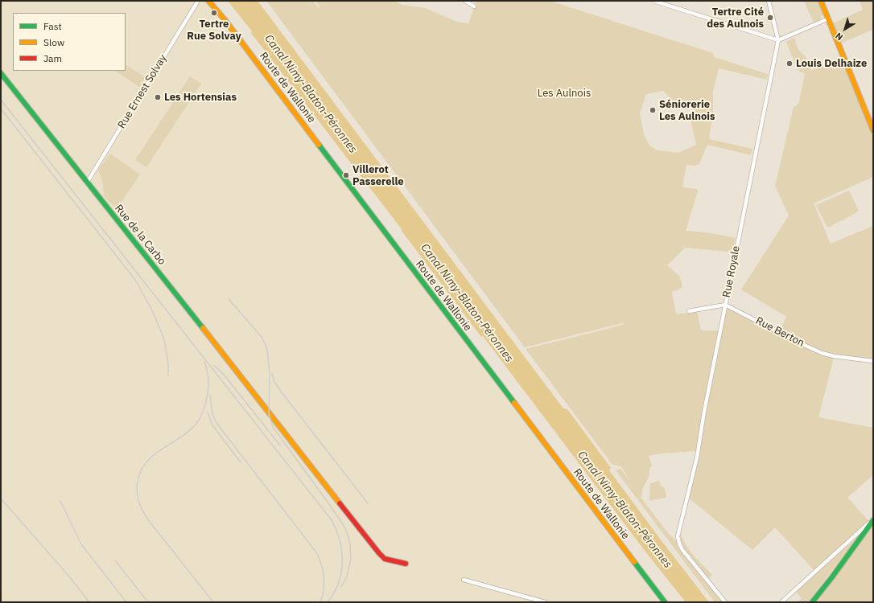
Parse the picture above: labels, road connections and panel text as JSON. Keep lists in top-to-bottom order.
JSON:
{
  "streets": {
    "main road": ["Route de Wallonie", "Rue de la Carbo"],
    "street": ["Rue Ernest Solvay", "Rue Royale", "Rue Berton"]
  },
  "crossings": [
    ["Rue Ernest Solvay", "Rue de la Carbo"],
    ["Rue Royale", "Rue Berton"]
  ],
  "water": ["Canal Nimy-Blaton-Péronnes"],
  "parks": ["Les Aulnois"],
  "places": [
    "Tertre Rue Solvay",
    "Tertre Cité des Aulnois",
    "Louis Delhaize",
    "Les Hortensias",
    "Séniorerie Les Aulnois",
    "Villerot Passerelle"
  ],
  "legend": ["Fast", "Slow", "Jam"],
  "north": "bottom left"
}
